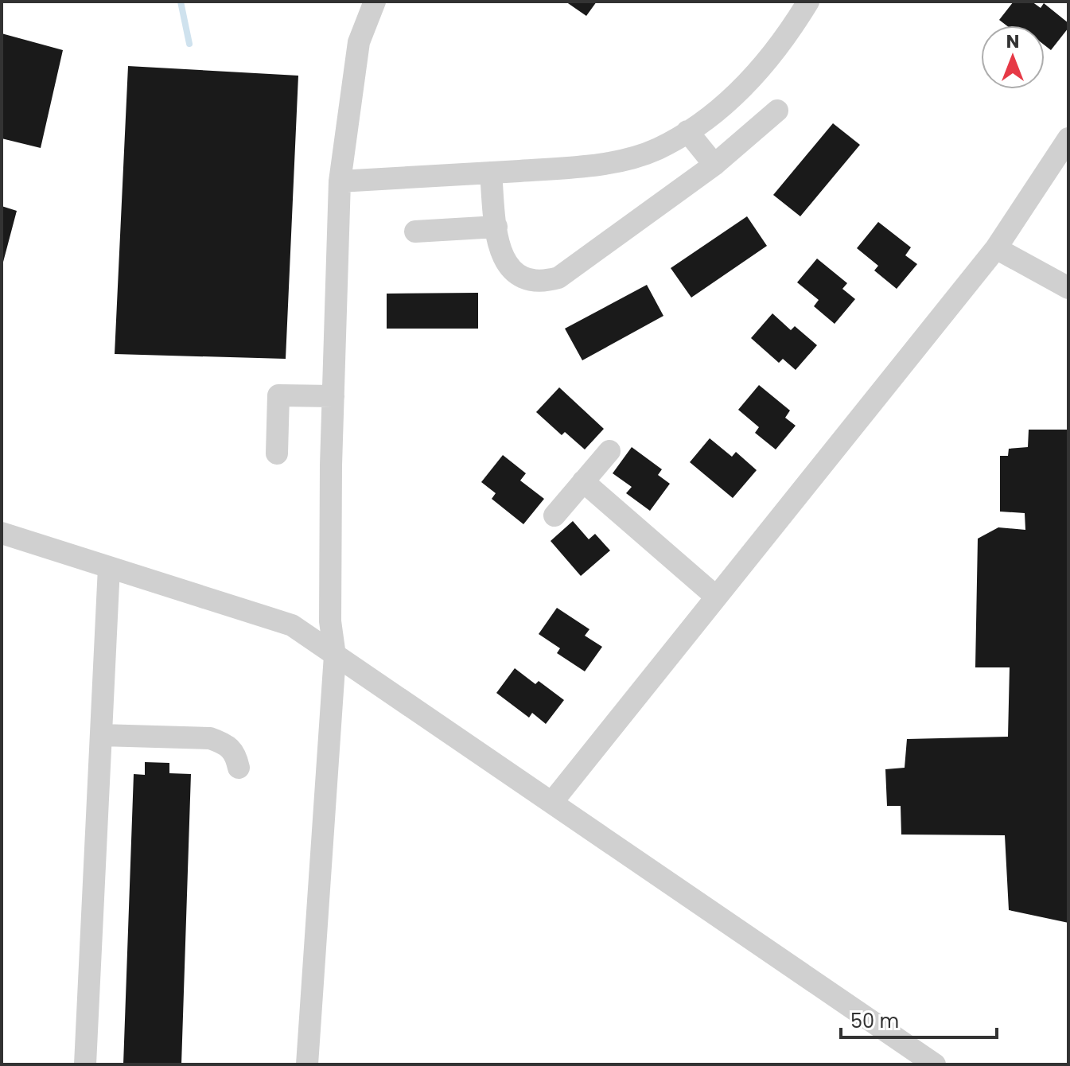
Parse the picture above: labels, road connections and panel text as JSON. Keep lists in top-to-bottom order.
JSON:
{
  "scale_bar": "50 m",
  "north": "top"
}
